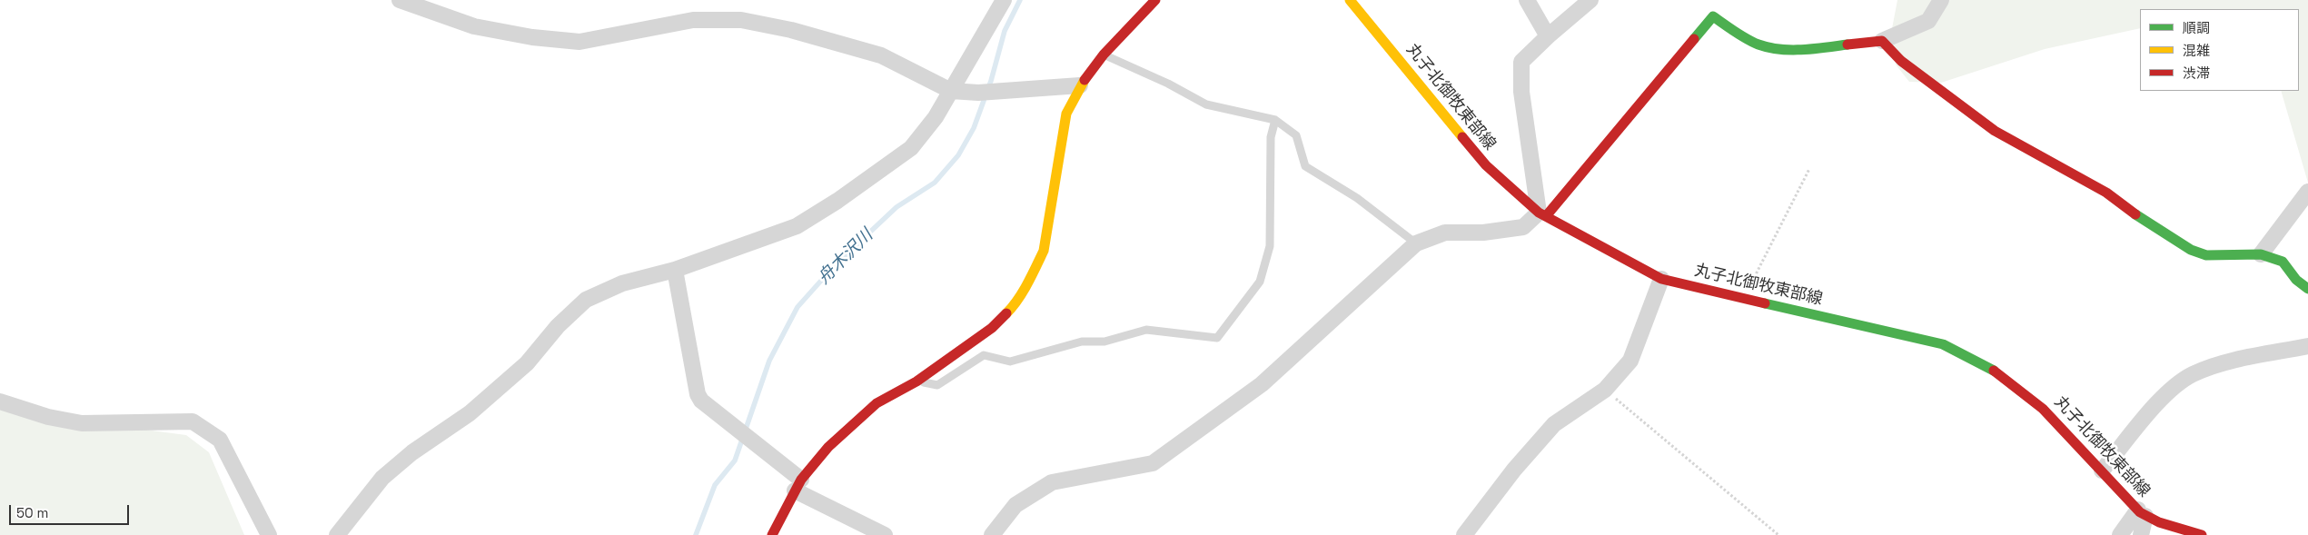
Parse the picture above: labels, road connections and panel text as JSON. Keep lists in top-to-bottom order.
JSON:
{
  "streets": {
    "street": ["丸子北御牧東部線"]
  },
  "water": ["舟木沢川"],
  "legend": ["順調", "混雑", "渋滞"],
  "scale_bar": "50 m"
}
